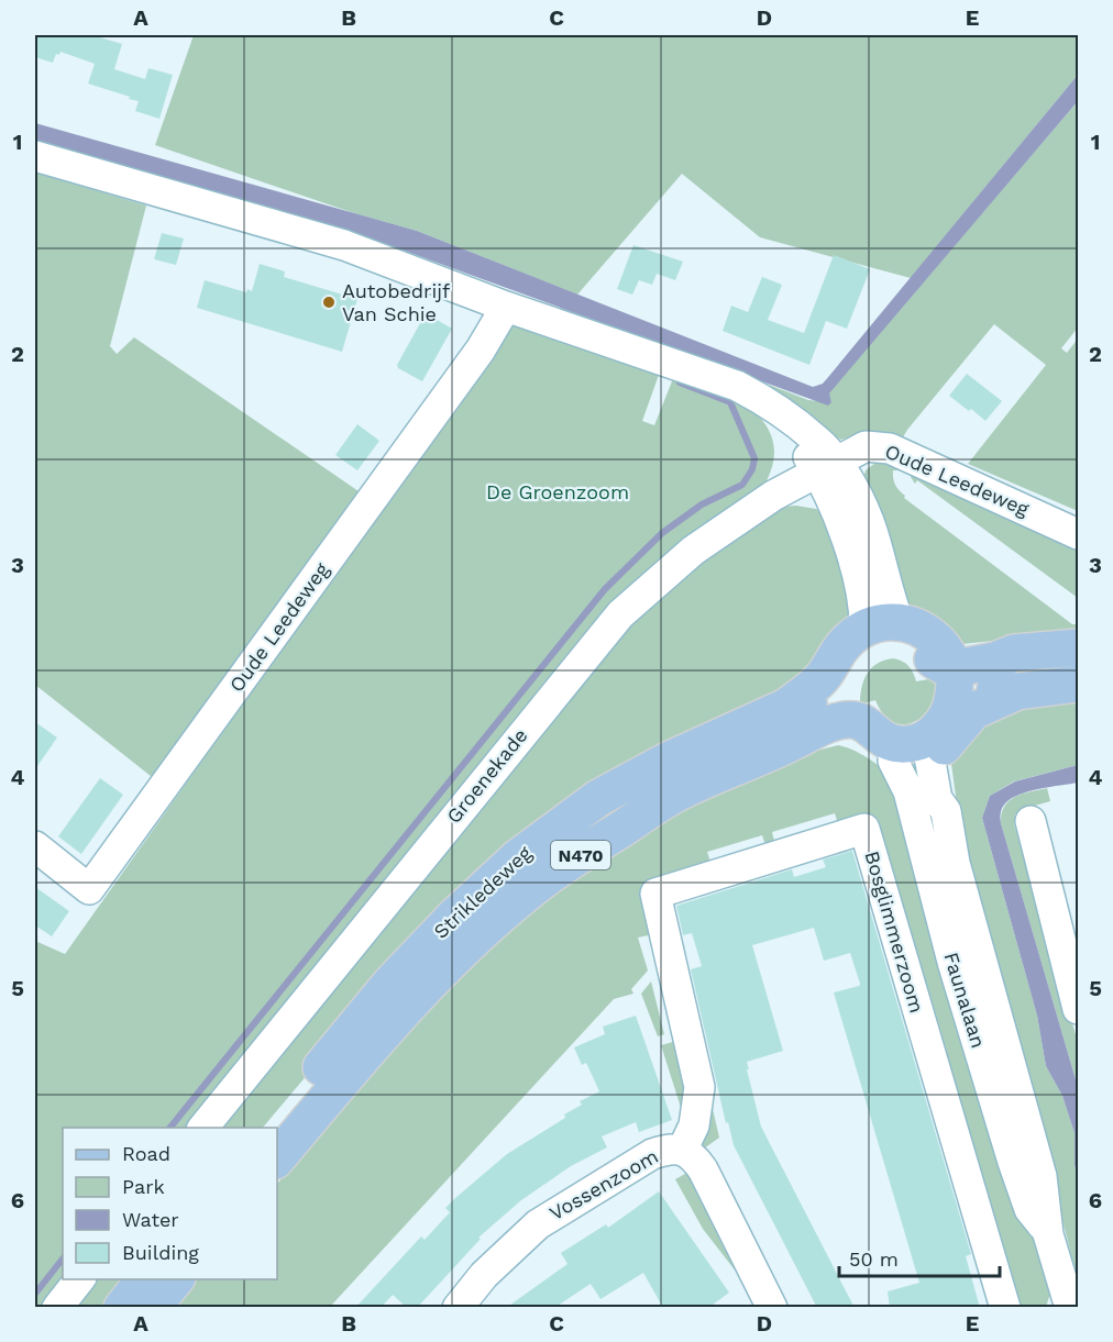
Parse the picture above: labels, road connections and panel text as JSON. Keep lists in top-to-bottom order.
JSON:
{
  "streets": {
    "main road": ["N470", "Strikledeweg"],
    "street": [
      "Oude Leedeweg",
      "Groenekade",
      "Bosglimmerzoom",
      "Faunalaan",
      "Vossenzoom"
    ]
  },
  "crossings": [
    ["Oude Leedeweg", "Groenekade"],
    ["N470", "Strikledeweg"],
    ["N470", "Faunalaan"],
    ["Strikledeweg", "Faunalaan"],
    ["Bosglimmerzoom", "Vossenzoom"]
  ],
  "parks": ["De Groenzoom"],
  "places": ["Autobedrijf Van Schie"],
  "legend": [
    "Road",
    "Park",
    "Water",
    "Building"
  ],
  "scale_bar": "50 m",
  "grid": {
    "columns": [
      "A",
      "B",
      "C",
      "D",
      "E"
    ],
    "rows": [
      "1",
      "2",
      "3",
      "4",
      "5",
      "6"
    ]
  }
}
